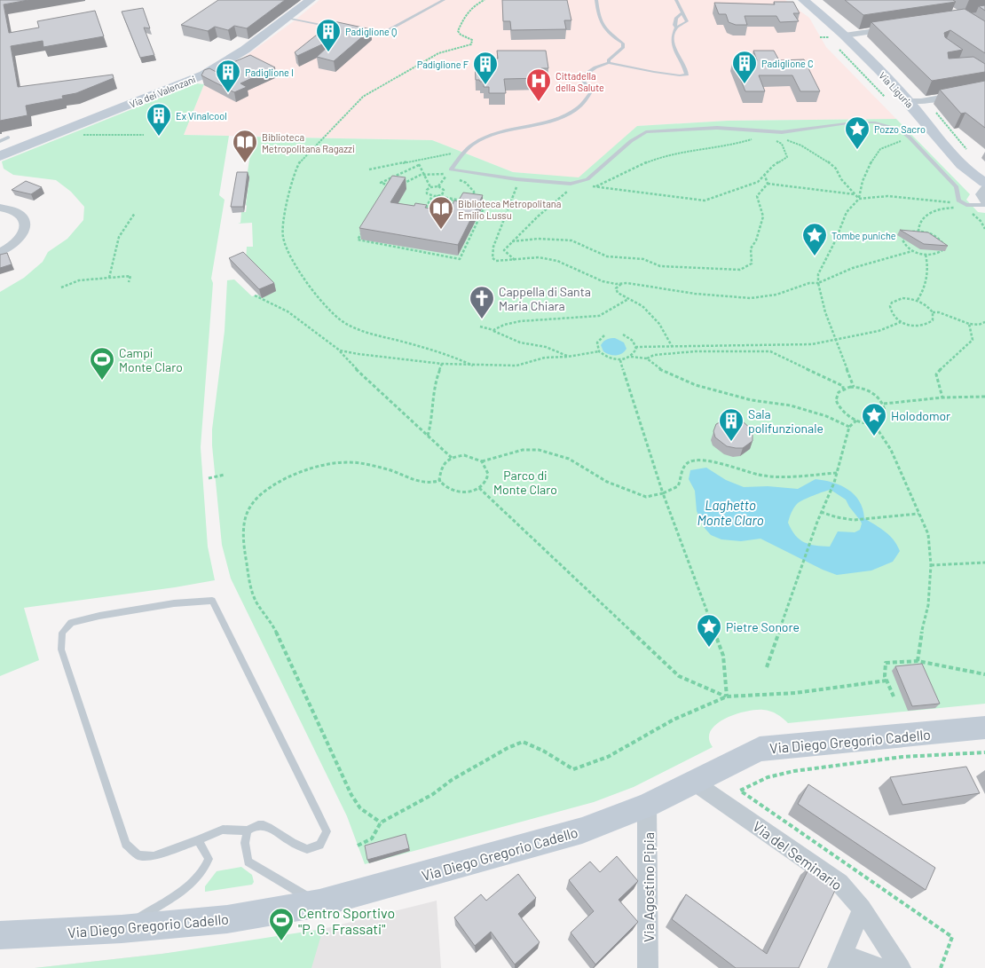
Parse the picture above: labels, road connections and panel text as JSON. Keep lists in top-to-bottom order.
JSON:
{
  "streets": {
    "street": [
      "Via Liguria",
      "Via dei Valenzani",
      "Via Diego Gregorio Cadello",
      "Via del Seminario",
      "Via Agostino Pipia"
    ]
  },
  "crossings": [
    ["Via Diego Gregorio Cadello", "Via del Seminario"],
    ["Via Diego Gregorio Cadello", "Via Agostino Pipia"]
  ],
  "water": ["Laghetto Monte Claro"],
  "parks": ["Parco di Monte Claro"],
  "places": {
    "building": [
      "Padiglione Q",
      "Padiglione C",
      "Padiglione F",
      "Padiglione I",
      "Ex Vinalcool",
      "Sala polifunzionale"
    ],
    "hospital": ["Cittadella della Salute"],
    "place": [
      "Pozzo Sacro",
      "Tombe puniche",
      "Holodomor",
      "Pietre Sonore"
    ],
    "library": ["Biblioteca Metropolitana Ragazzi", "Biblioteca Metropolitana Emilio Lussu"],
    "church": ["Cappella di Santa Maria Chiara"],
    "sports": ["Campi Monte Claro", "Centro Sportivo \"P. G. Frassati\""]
  }
}
